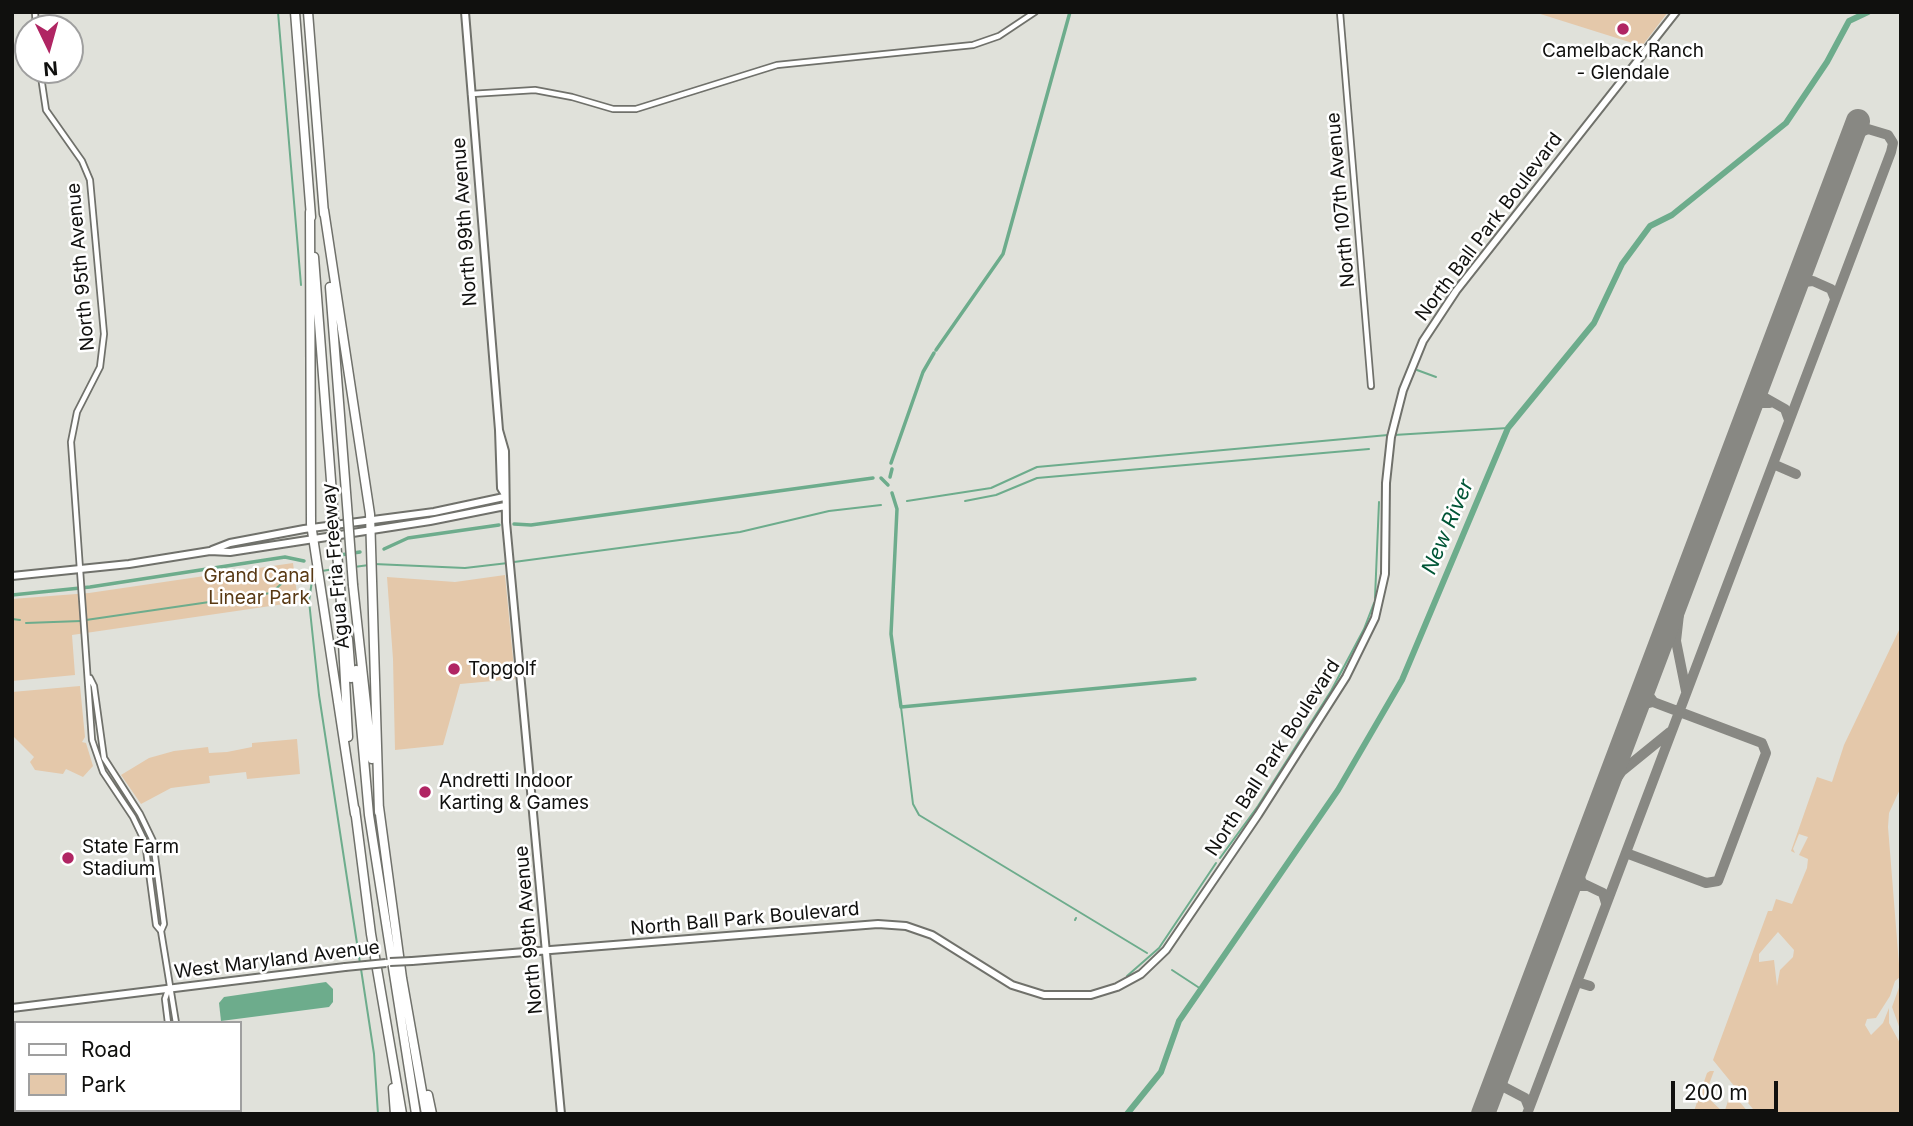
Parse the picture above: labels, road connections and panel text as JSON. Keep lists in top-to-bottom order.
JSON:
{
  "streets": {
    "highway": ["Agua Fria Freeway"],
    "main road": ["North 99th Avenue", "North Ball Park Boulevard", "West Maryland Avenue"],
    "street": ["North 107th Avenue", "North 95th Avenue"]
  },
  "crossings": [
    ["North 99th Avenue", "North Ball Park Boulevard"],
    ["North 99th Avenue", "West Maryland Avenue"],
    ["North Ball Park Boulevard", "West Maryland Avenue"],
    ["North 95th Avenue", "West Maryland Avenue"]
  ],
  "water": ["New River"],
  "parks": ["Grand Canal Linear Park"],
  "places": [
    "Camelback Ranch - Glendale",
    "Topgolf",
    "Andretti Indoor Karting & Games",
    "State Farm Stadium"
  ],
  "legend": ["Road", "Park"],
  "scale_bar": "200 m",
  "north": "bottom"
}
